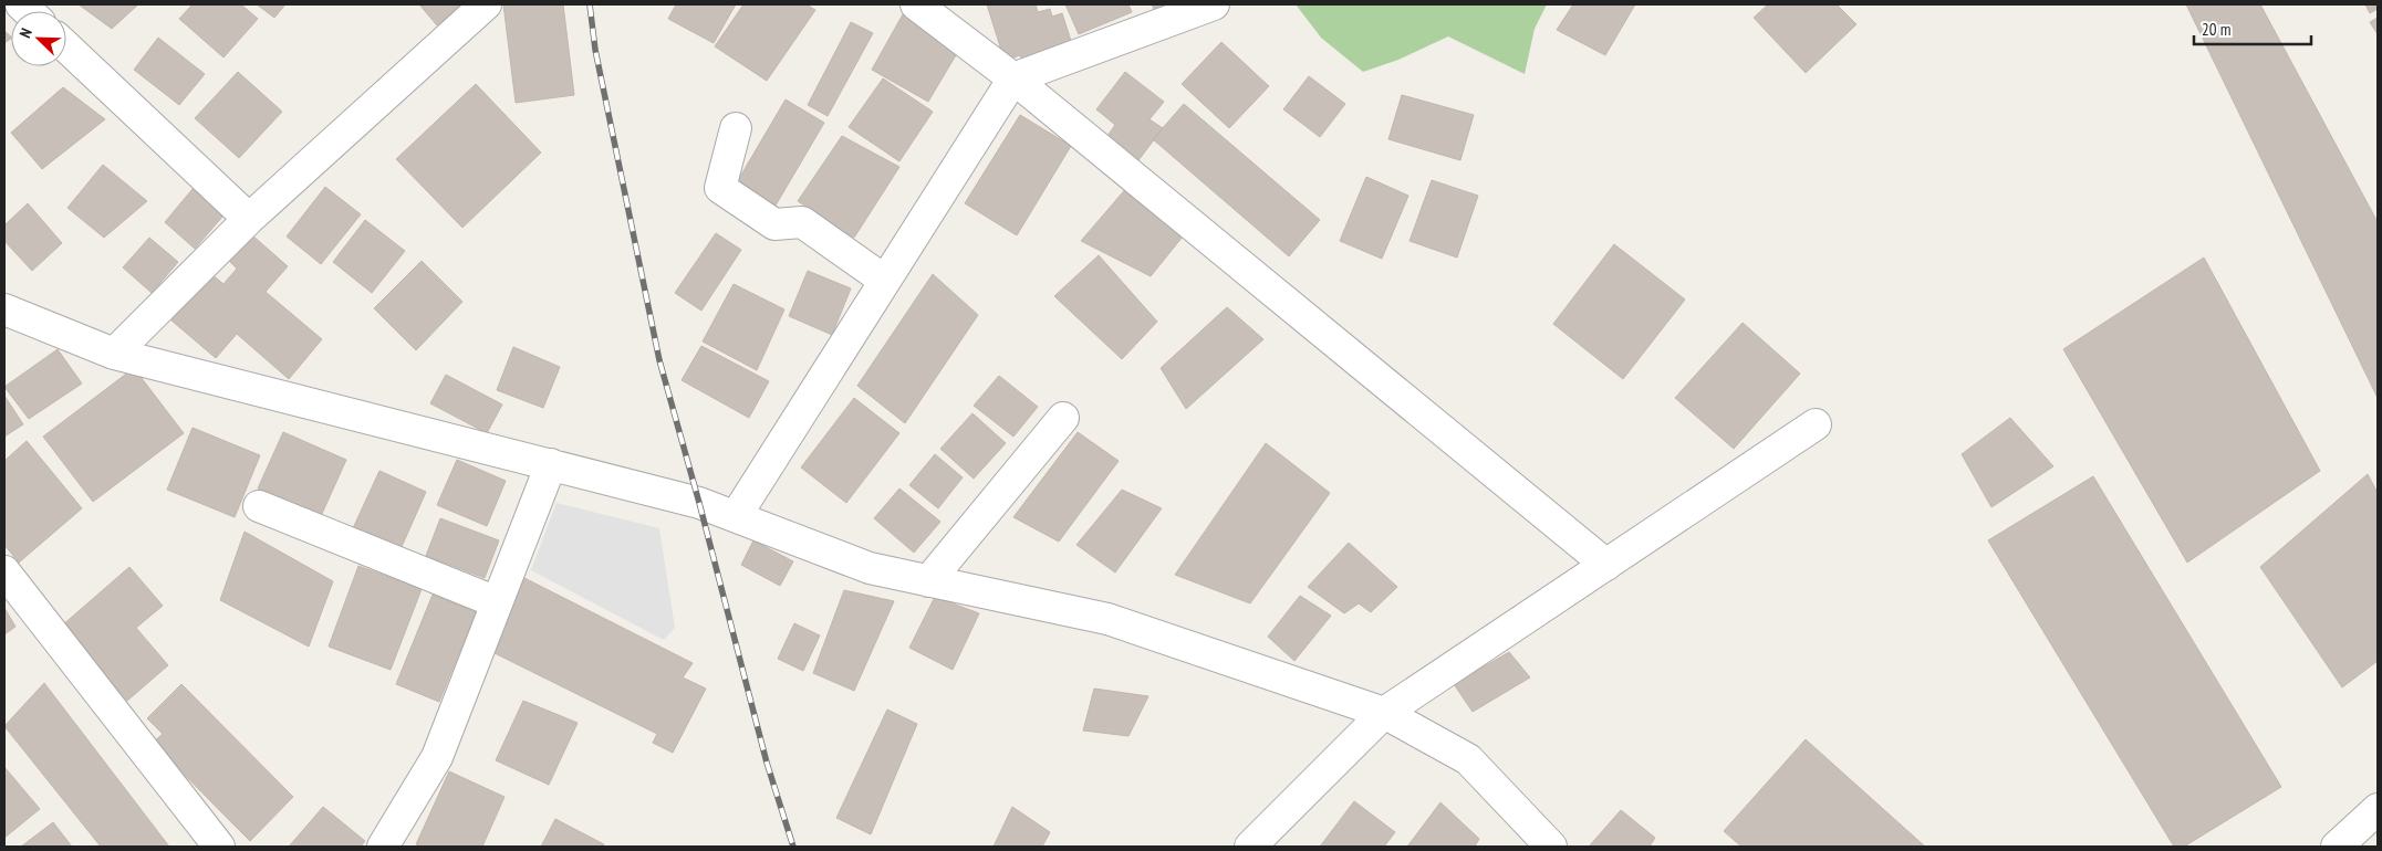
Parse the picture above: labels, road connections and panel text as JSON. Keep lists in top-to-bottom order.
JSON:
{
  "scale_bar": "20 m",
  "north": "top left"
}
